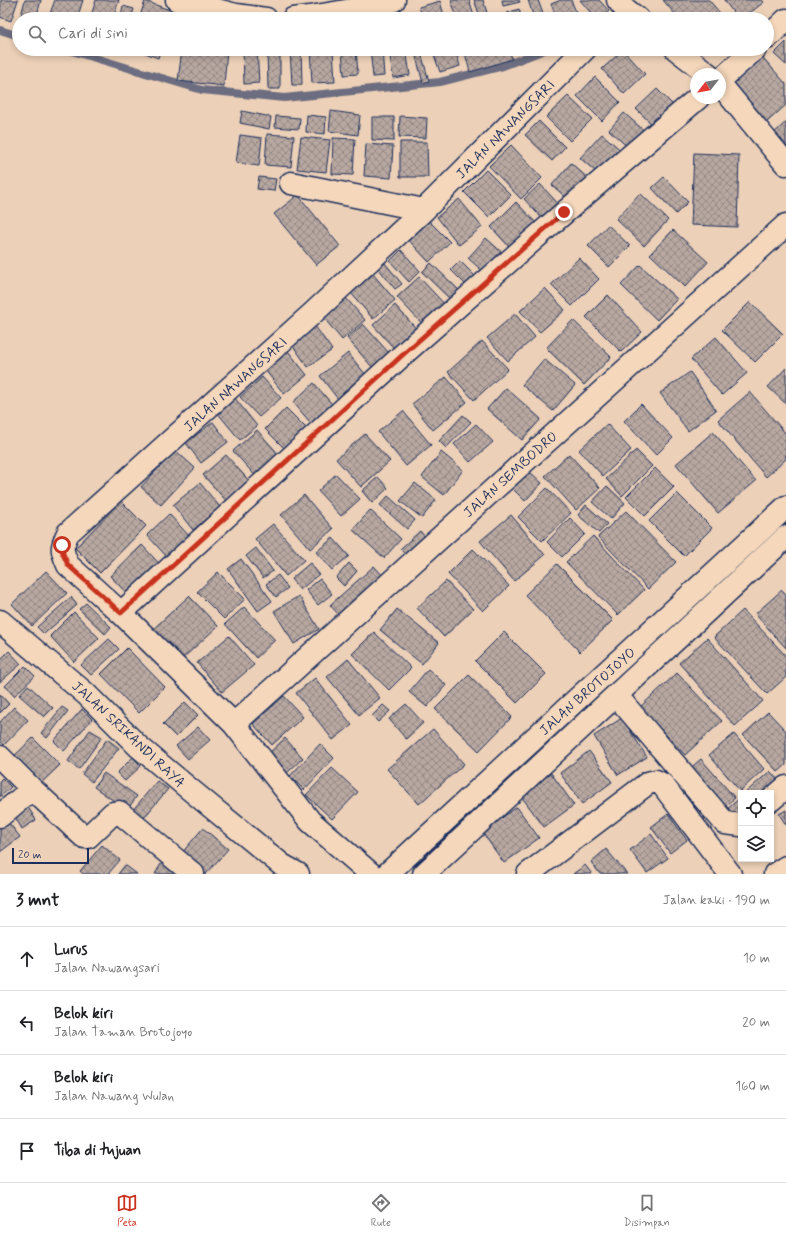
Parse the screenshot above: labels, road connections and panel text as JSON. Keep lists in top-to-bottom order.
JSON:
{
  "streets": {
    "street": [
      "JALAN NAWANGSARI",
      "JALAN SEMBODRO",
      "JALAN BROTOJOYO",
      "JALAN SRIKANDI RAYA"
    ]
  },
  "scale_bar": "20 m",
  "north": "bottom left",
  "page": {
    "search": "Cari di sini",
    "scale": "20 m",
    "heading": ["3 mnt", "Jalan kaki · 190 m"],
    "list": [
      ["Lurus", "Jalan Nawangsari", "10 m"],
      ["Belok kiri", "Jalan Taman Brotojoyo", "20 m"],
      ["Belok kiri", "Jalan Nawang Wulan", "160 m"],
      "Tiba di tujuan"
    ],
    "nav": ["Peta", "Rute", "Disimpan"]
  }
}
